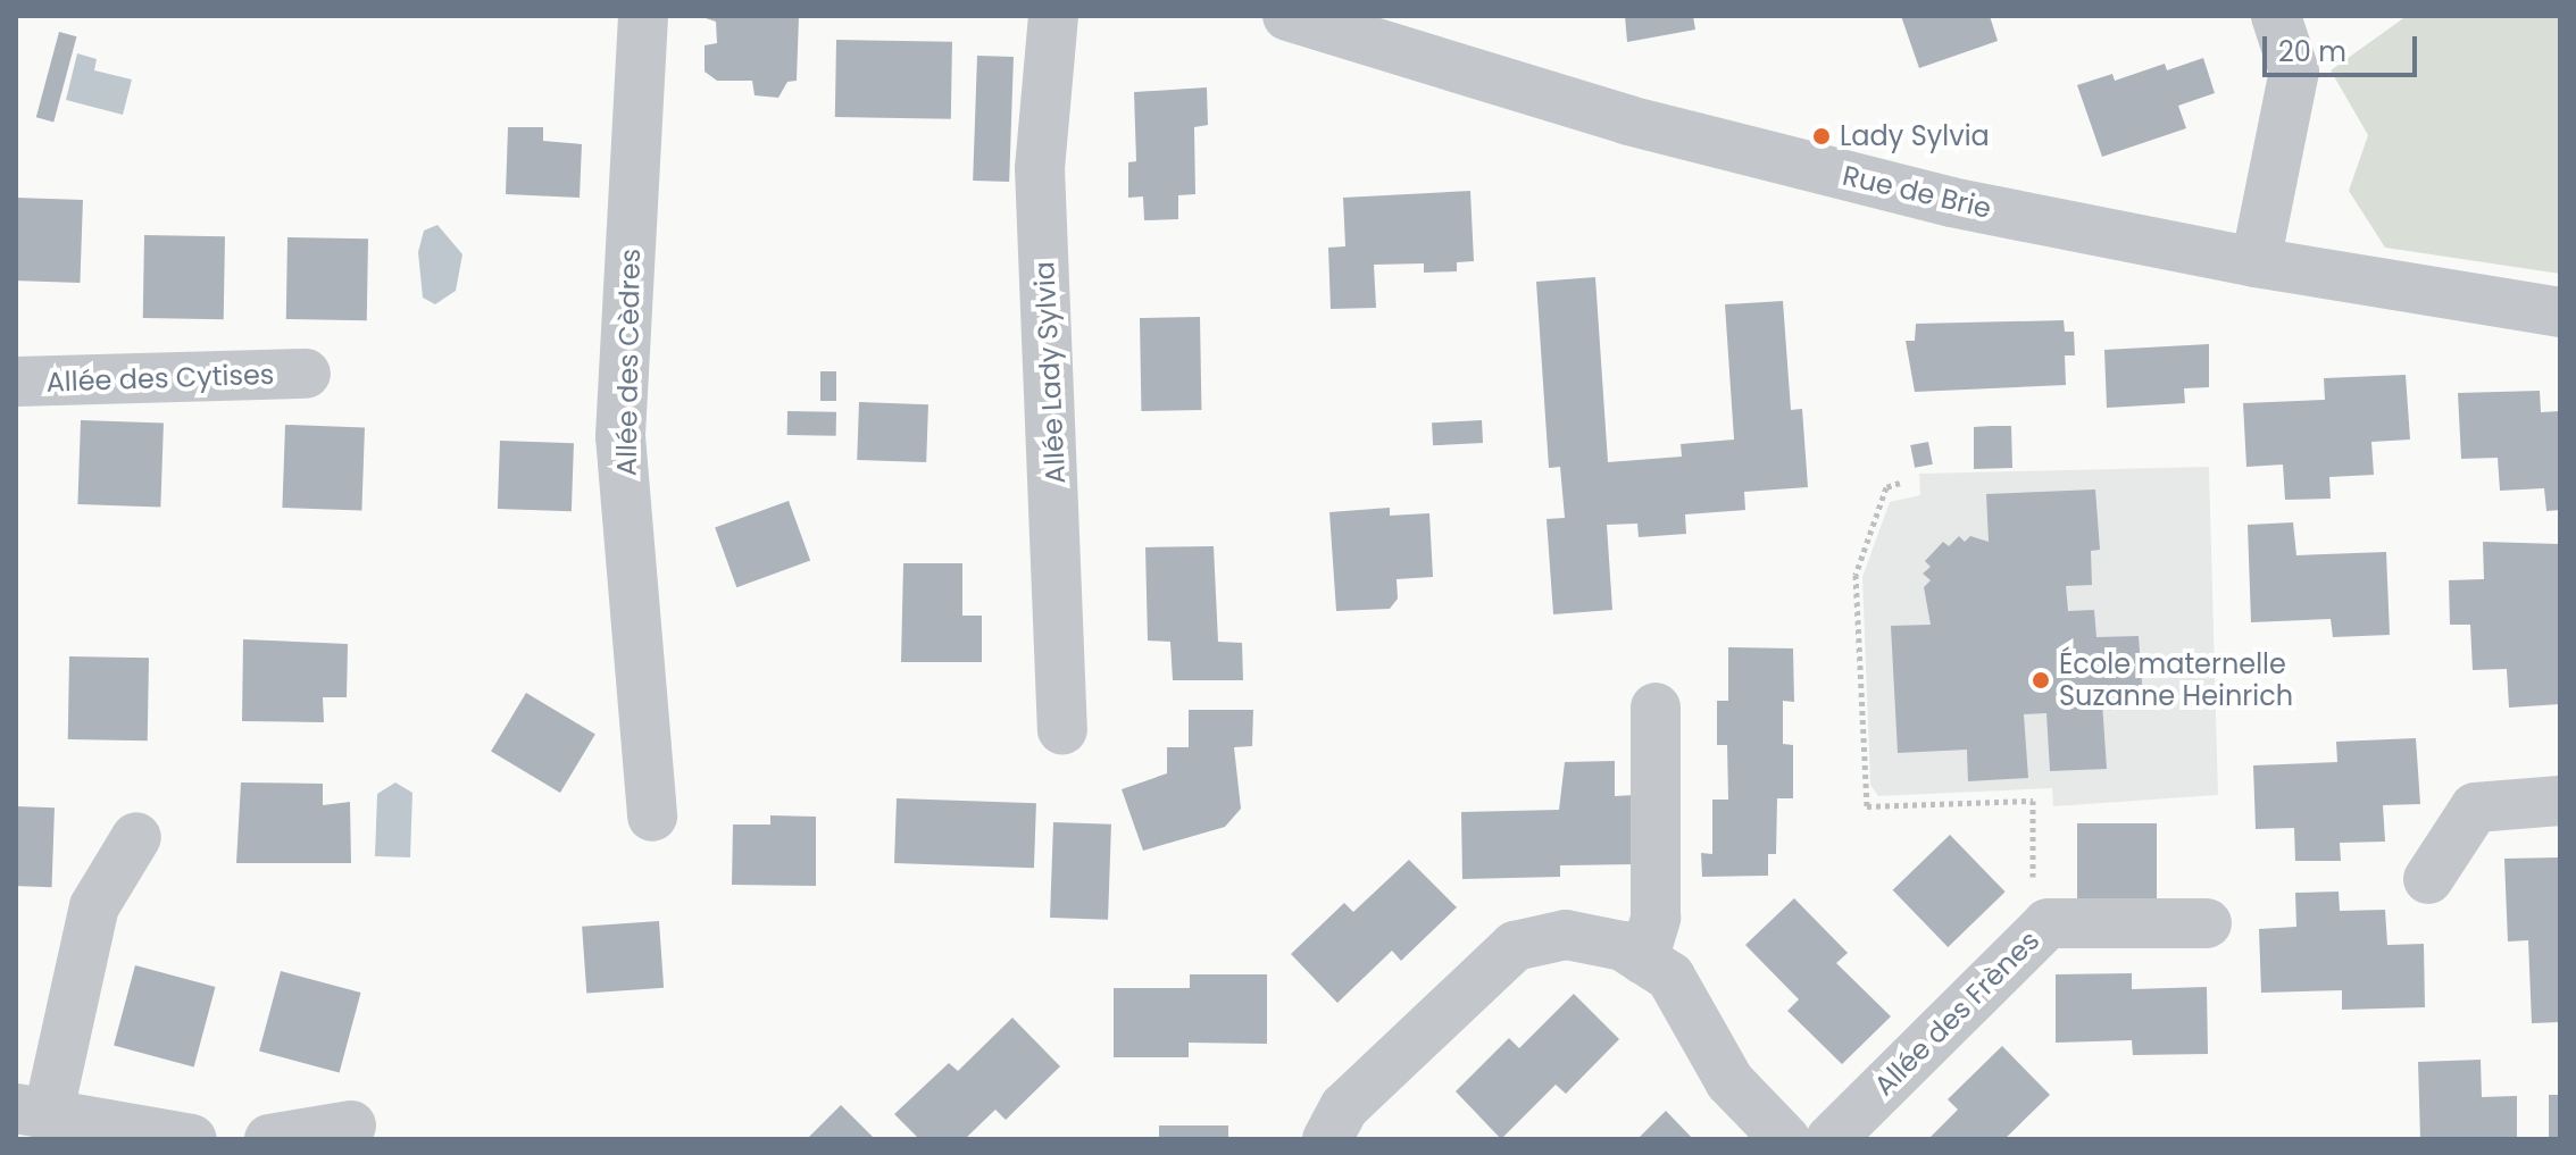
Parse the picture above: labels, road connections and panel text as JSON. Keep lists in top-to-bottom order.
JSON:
{
  "streets": {
    "street": [
      "Rue de Brie",
      "Allée des Cèdres",
      "Allée Lady Sylvia",
      "Allée des Cytises",
      "Allée des Frènes"
    ]
  },
  "places": ["Lady Sylvia", "École maternelle Suzanne Heinrich"],
  "scale_bar": "20 m"
}
